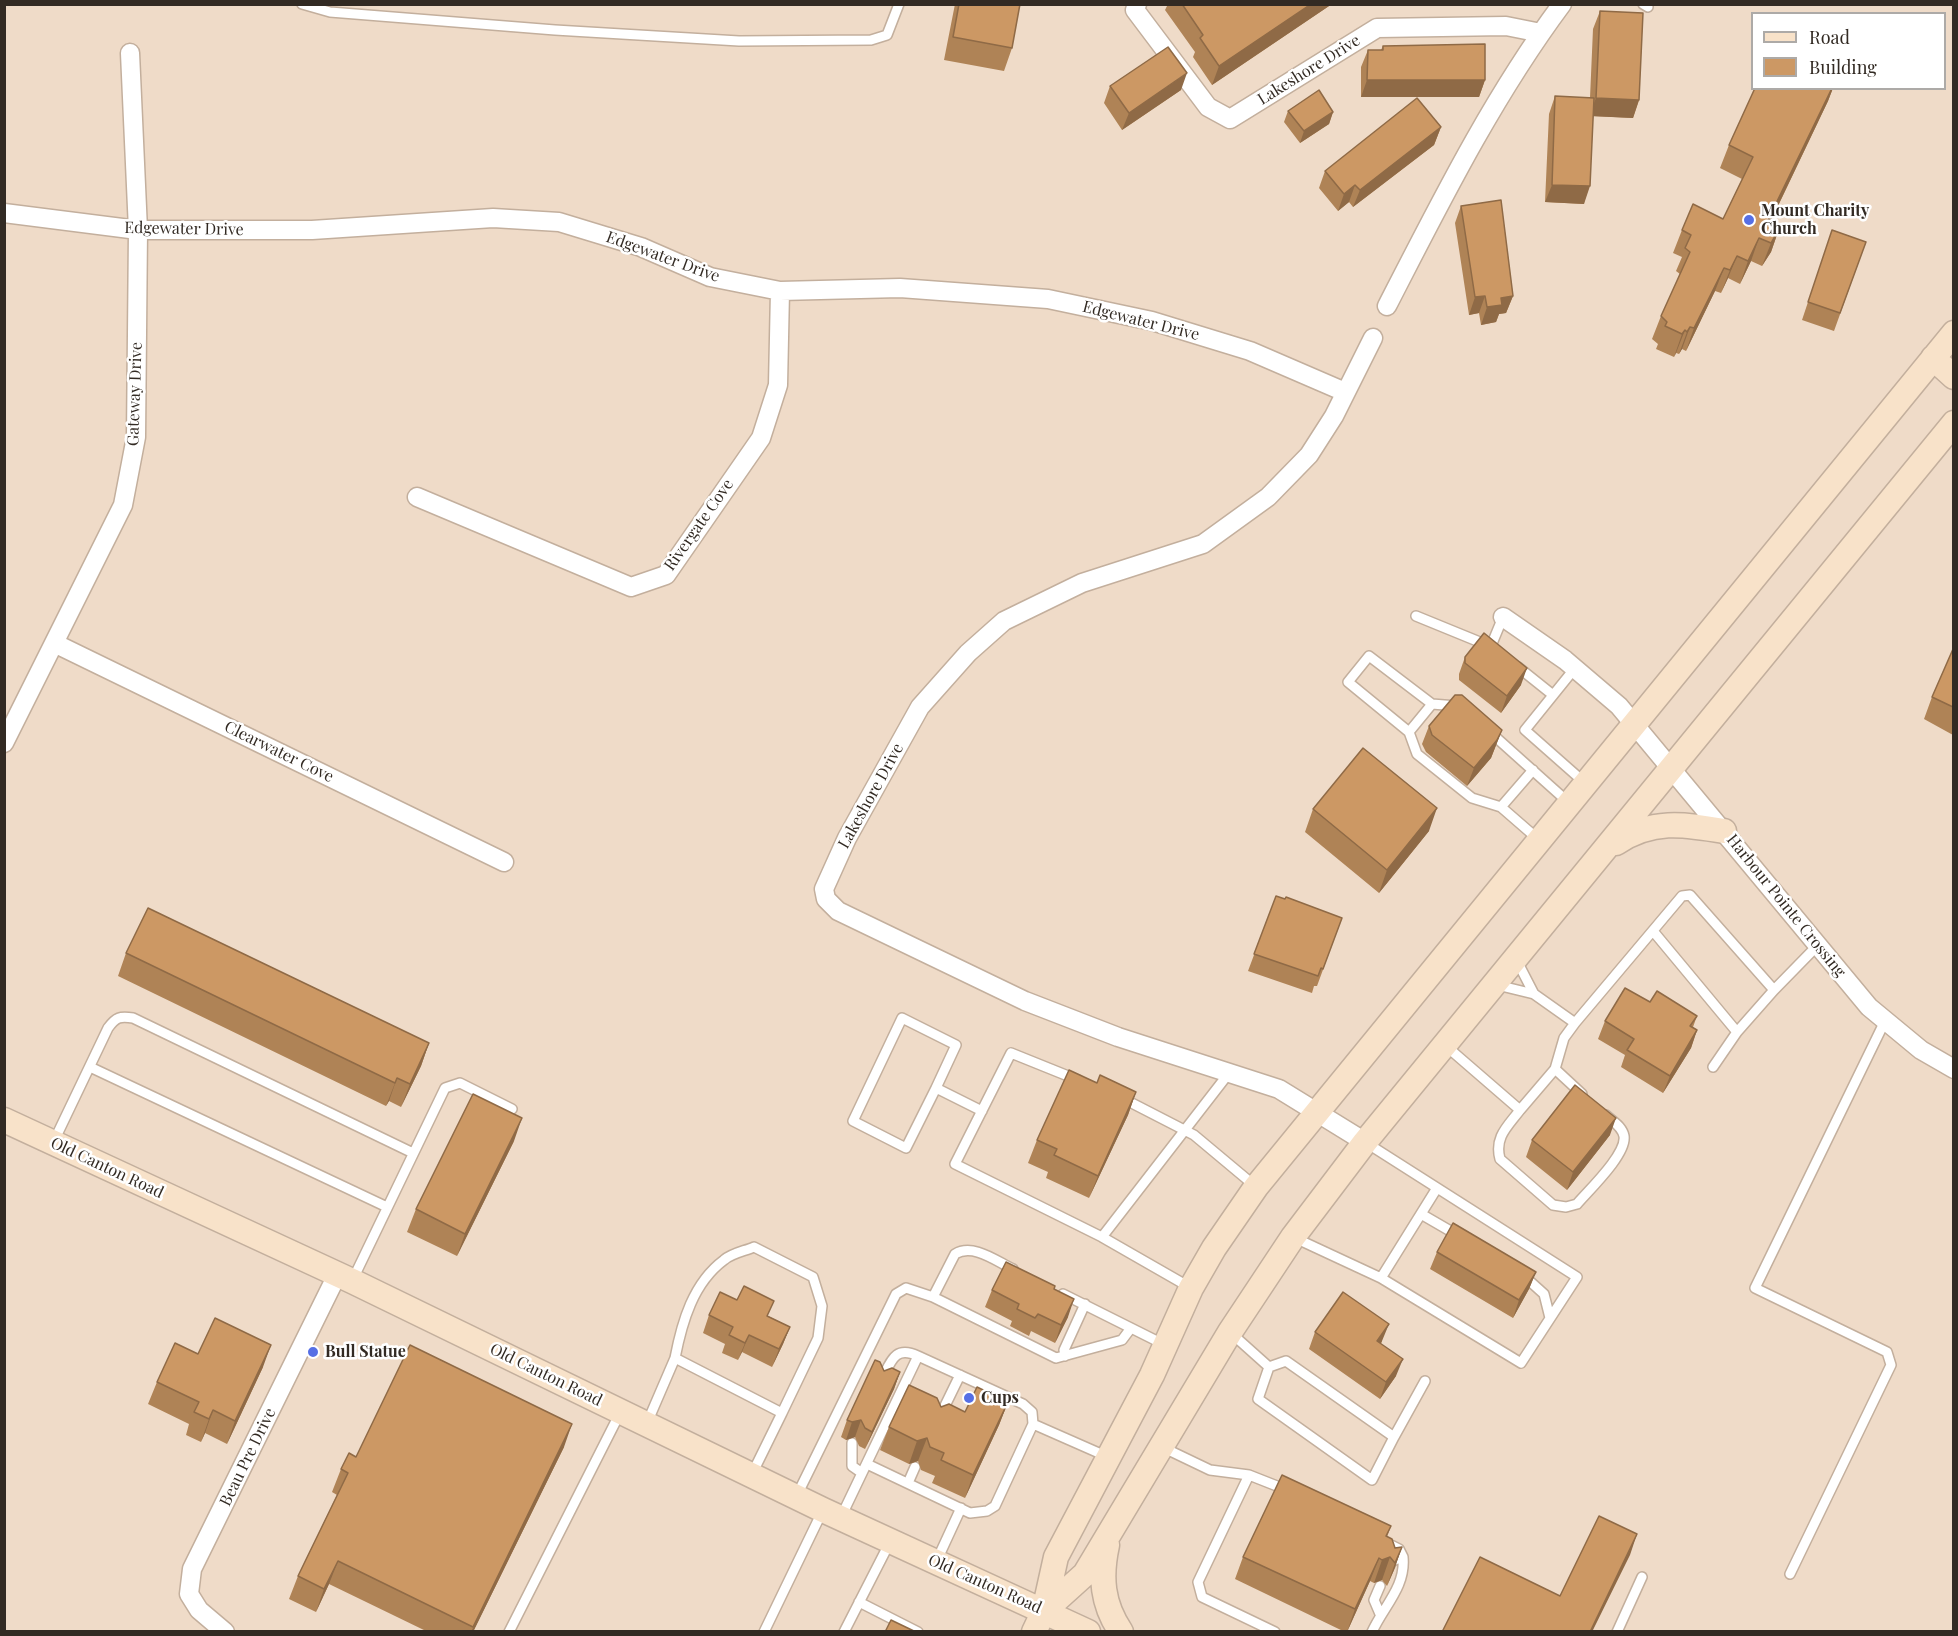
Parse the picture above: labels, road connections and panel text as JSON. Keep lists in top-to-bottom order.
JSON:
{
  "streets": {
    "main road": ["Old Canton Road"],
    "street": [
      "Lakeshore Drive",
      "Edgewater Drive",
      "Gateway Drive",
      "Rivergate Cove",
      "Clearwater Cove",
      "Harbour Pointe Crossing",
      "Beau Pre Drive"
    ]
  },
  "crossings": [
    ["Lakeshore Drive", "Edgewater Drive"],
    ["Edgewater Drive", "Gateway Drive"],
    ["Edgewater Drive", "Rivergate Cove"],
    ["Gateway Drive", "Clearwater Cove"],
    ["Old Canton Road", "Beau Pre Drive"]
  ],
  "places": ["Mount Charity Church", "Bull Statue", "Cups"],
  "legend": ["Road", "Building"]
}
